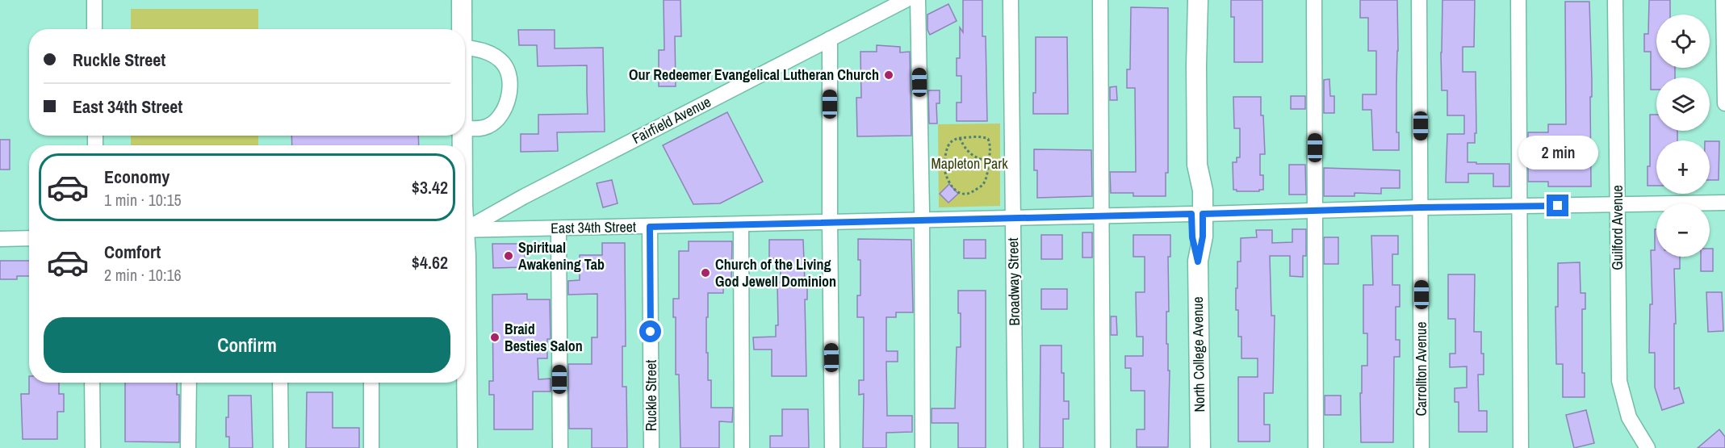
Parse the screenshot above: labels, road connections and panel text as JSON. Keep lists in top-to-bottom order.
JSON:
{
  "streets": {
    "main road": ["North College Avenue"],
    "street": [
      "Fairfield Avenue",
      "East 34th Street",
      "Guilford Avenue",
      "Broadway Street",
      "Carrollton Avenue",
      "Ruckle Street"
    ]
  },
  "crossings": [
    ["East 34th Street", "Guilford Avenue"],
    ["East 34th Street", "Broadway Street"],
    ["East 34th Street", "North College Avenue"],
    ["East 34th Street", "Carrollton Avenue"],
    ["East 34th Street", "Ruckle Street"]
  ],
  "parks": ["Mapleton Park"],
  "places": [
    "Our Redeemer Evangelical Lutheran Church",
    "Spiritual Awakening Tab",
    "Church of the Living God Jewell Dominion",
    "Braid Besties Salon"
  ],
  "page": {
    "map_buttons": ["+", "−"],
    "banner": ["Ruckle Street", "East 34th Street"],
    "bubble": "2 min",
    "list": [
      {
        "name": "Economy",
        "note": "1 min · 10:15",
        "value": "$3.42"
      },
      {
        "name": "Comfort",
        "note": "2 min · 10:16",
        "value": "$4.62"
      }
    ],
    "buttons": "Confirm"
  }
}
